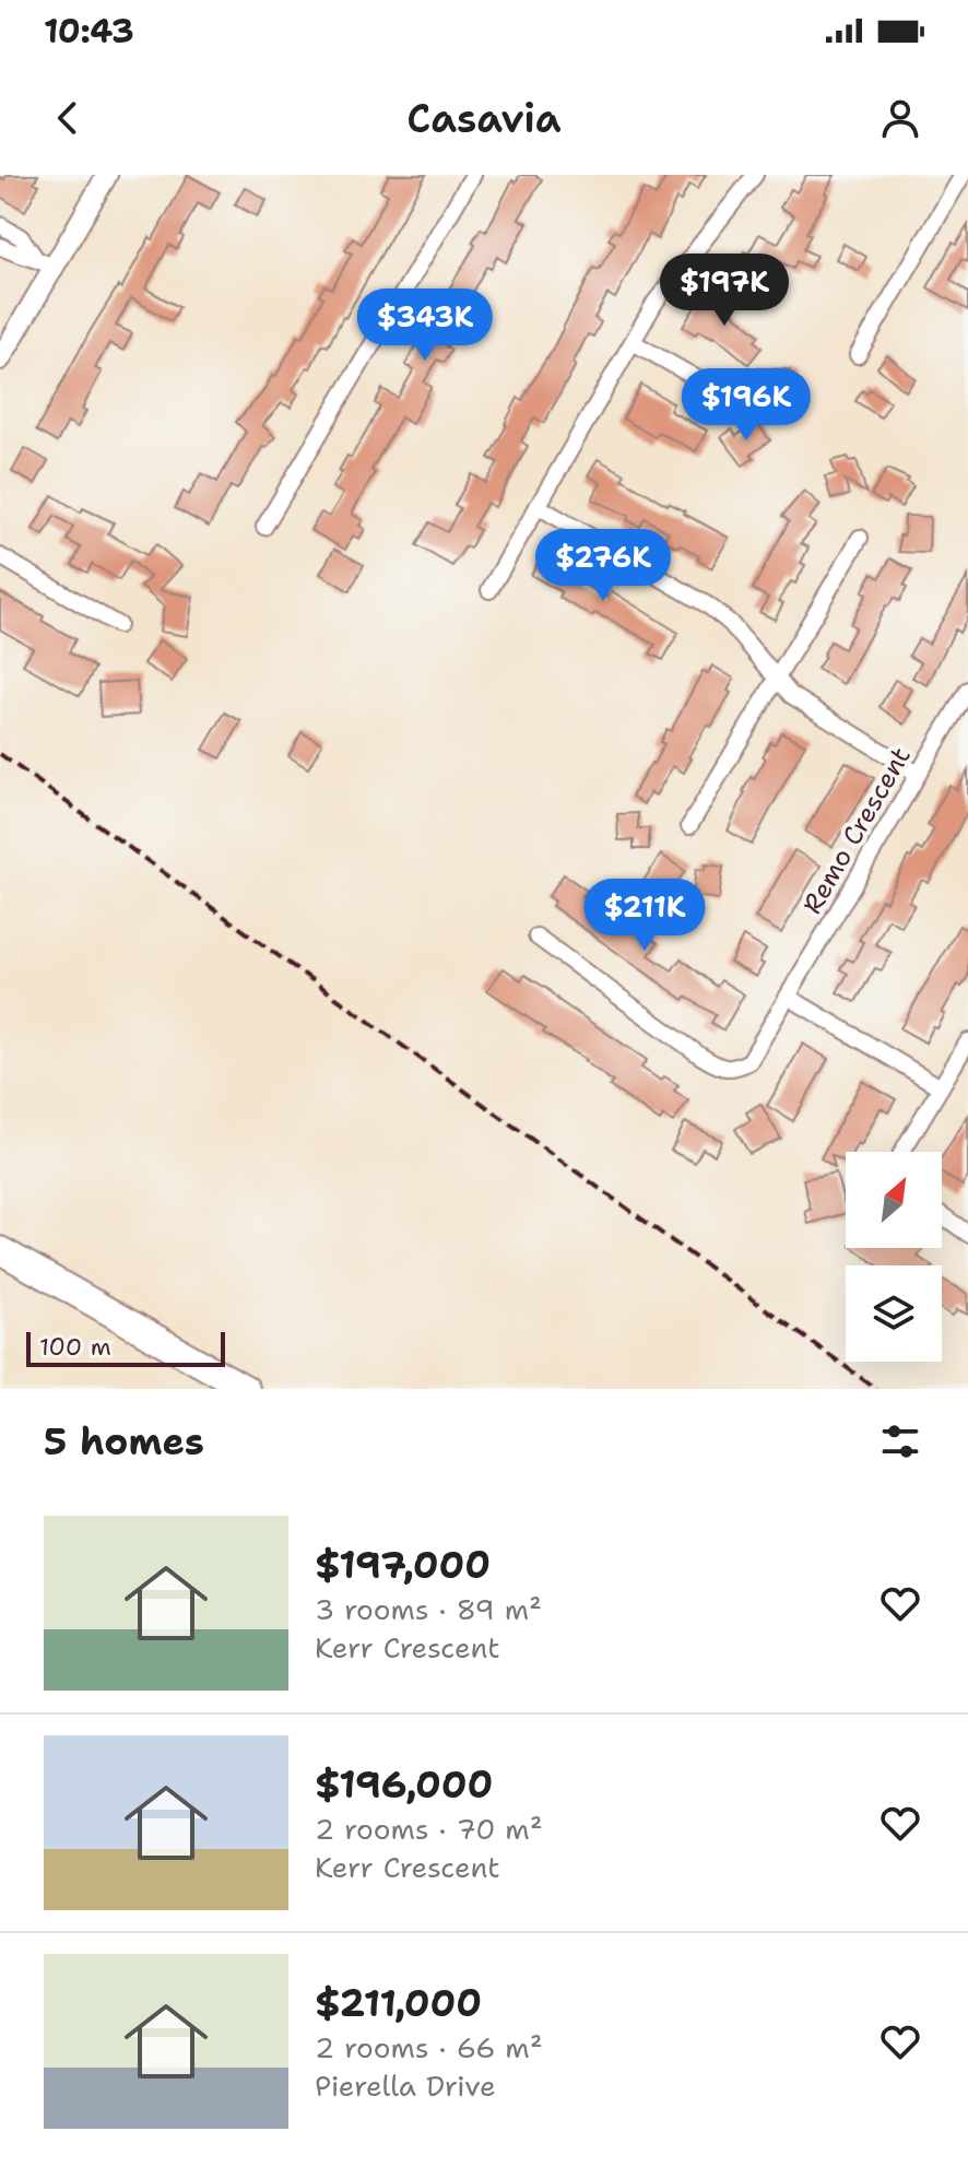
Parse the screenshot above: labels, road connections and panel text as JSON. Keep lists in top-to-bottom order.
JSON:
{
  "streets": {
    "street": ["Remo Crescent"]
  },
  "scale_bar": "100 m",
  "north": "top right",
  "page": {
    "status": "10:43",
    "header": "Casavia",
    "price": [
      "$197K",
      "$343K",
      "$196K",
      "$276K",
      "$211K"
    ],
    "scale": "100 m",
    "heading": "5 homes",
    "list": [
      {
        "name": "$197,000",
        "note": "3 rooms · 89 m² · Kerr Crescent"
      },
      {
        "name": "$196,000",
        "note": "2 rooms · 70 m² · Kerr Crescent"
      },
      {
        "name": "$211,000",
        "note": "2 rooms · 66 m² · Pierella Drive"
      }
    ]
  }
}
